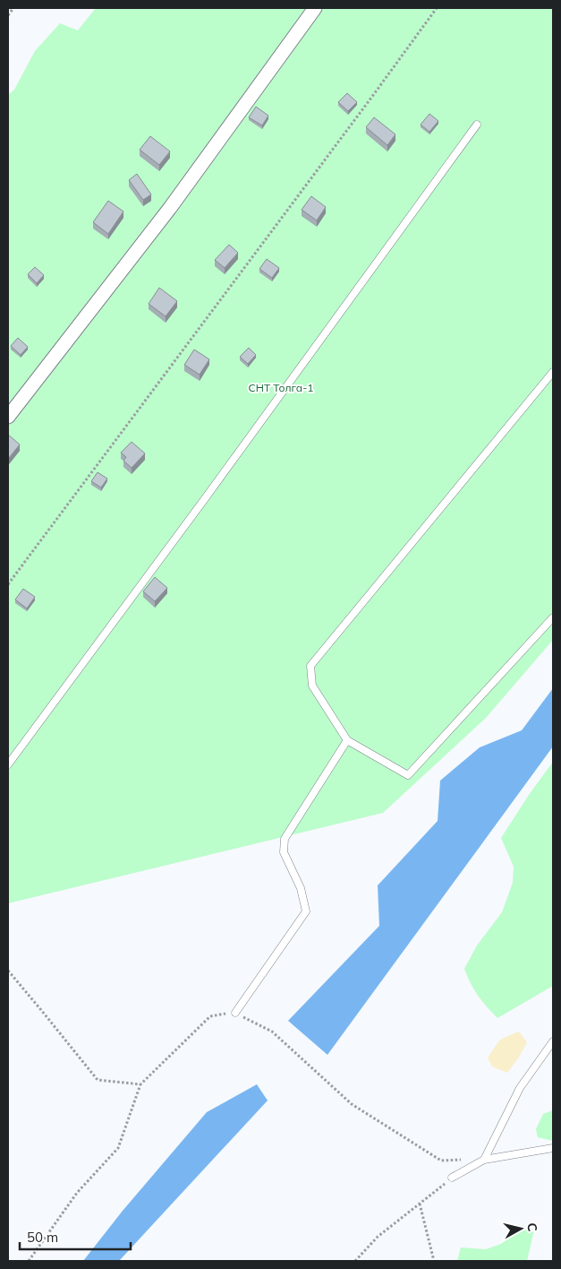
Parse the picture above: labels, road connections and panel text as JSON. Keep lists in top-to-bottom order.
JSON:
{
  "parks": ["СНТ Толга-1"],
  "scale_bar": "50 m",
  "north": "right"
}
